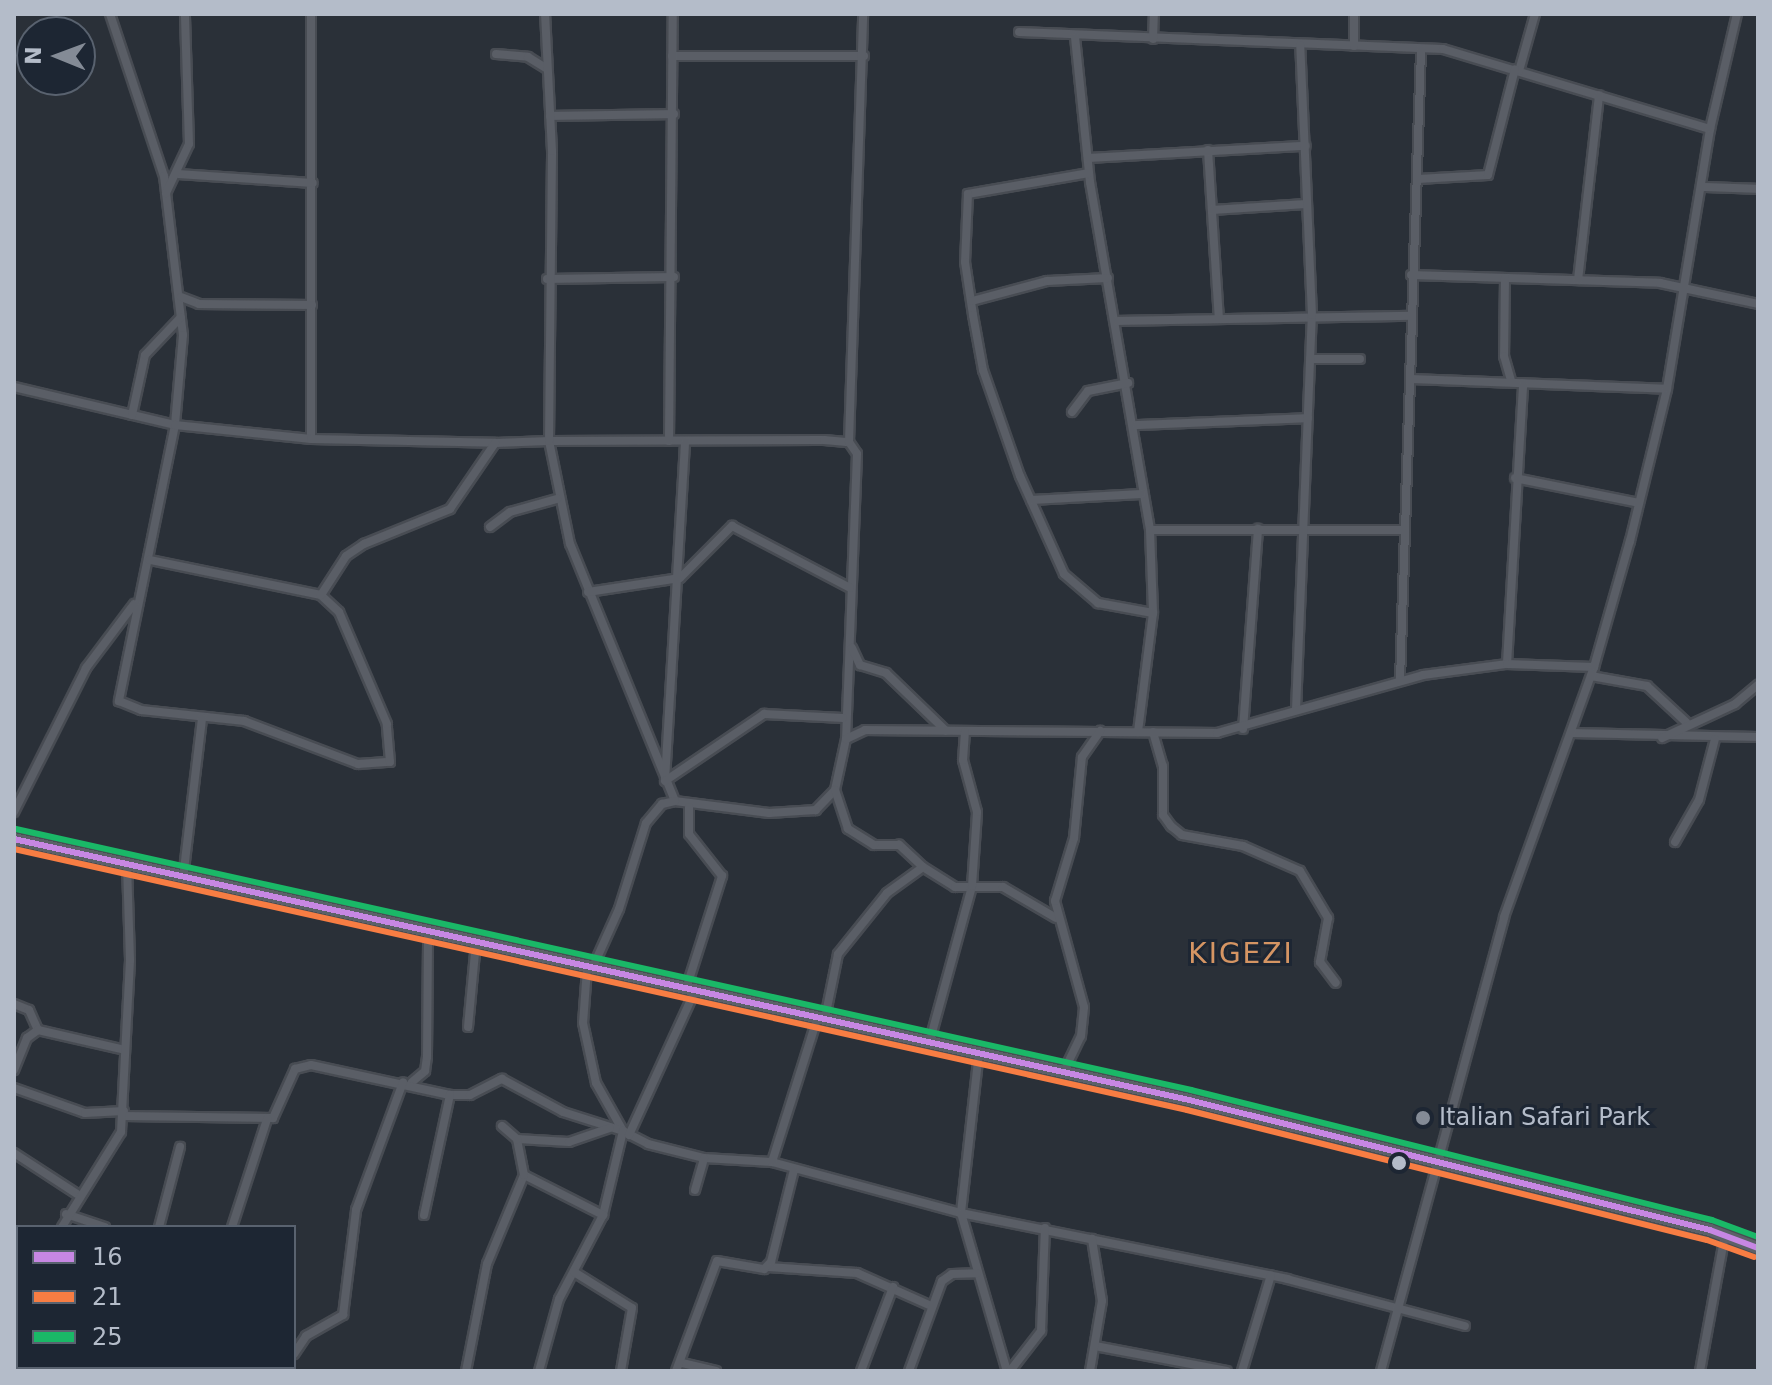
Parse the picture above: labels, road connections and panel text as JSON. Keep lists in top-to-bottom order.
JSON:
{
  "districts": ["KIGEZI"],
  "places": ["Italian Safari Park"],
  "lines": ["transit line 25", "transit line 16", "transit line 21"],
  "legend": ["16", "21", "25"],
  "north": "left"
}
